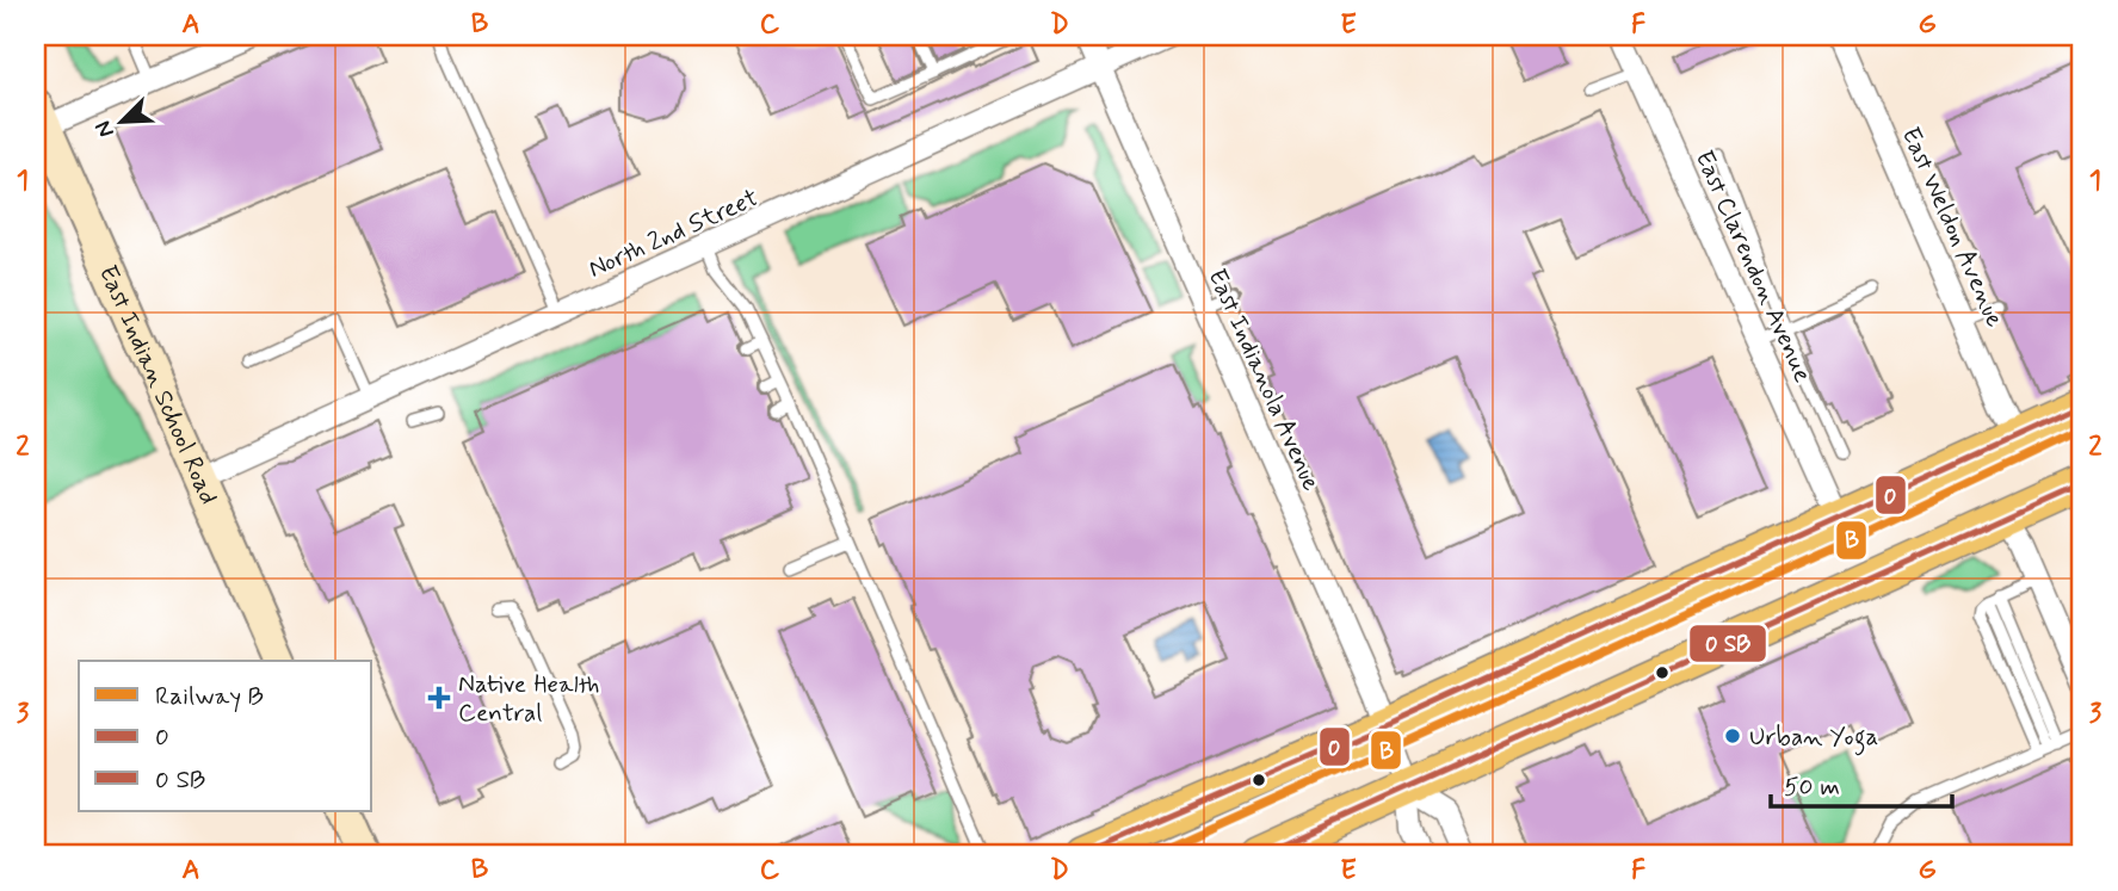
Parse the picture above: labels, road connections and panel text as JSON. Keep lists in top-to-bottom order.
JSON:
{
  "streets": {
    "main road": ["East Indian School Road"],
    "street": [
      "East Weldon Avenue",
      "North 2nd Street",
      "East Clarendon Avenue",
      "East Indianola Avenue"
    ]
  },
  "crossings": [
    ["North 2nd Street", "East Indianola Avenue"],
    ["North 2nd Street", "East Indian School Road"]
  ],
  "places": {
    "health": ["Native Health Central"],
    "other": ["Urban Yoga"]
  },
  "lines": ["transit line 0", "rail line B"],
  "legend": ["Railway B", "0", "0 SB"],
  "scale_bar": "50 m",
  "north": "bottom left",
  "grid": {
    "columns": [
      "A",
      "B",
      "C",
      "D",
      "E",
      "F",
      "G"
    ],
    "rows": ["1", "2", "3"]
  }
}
